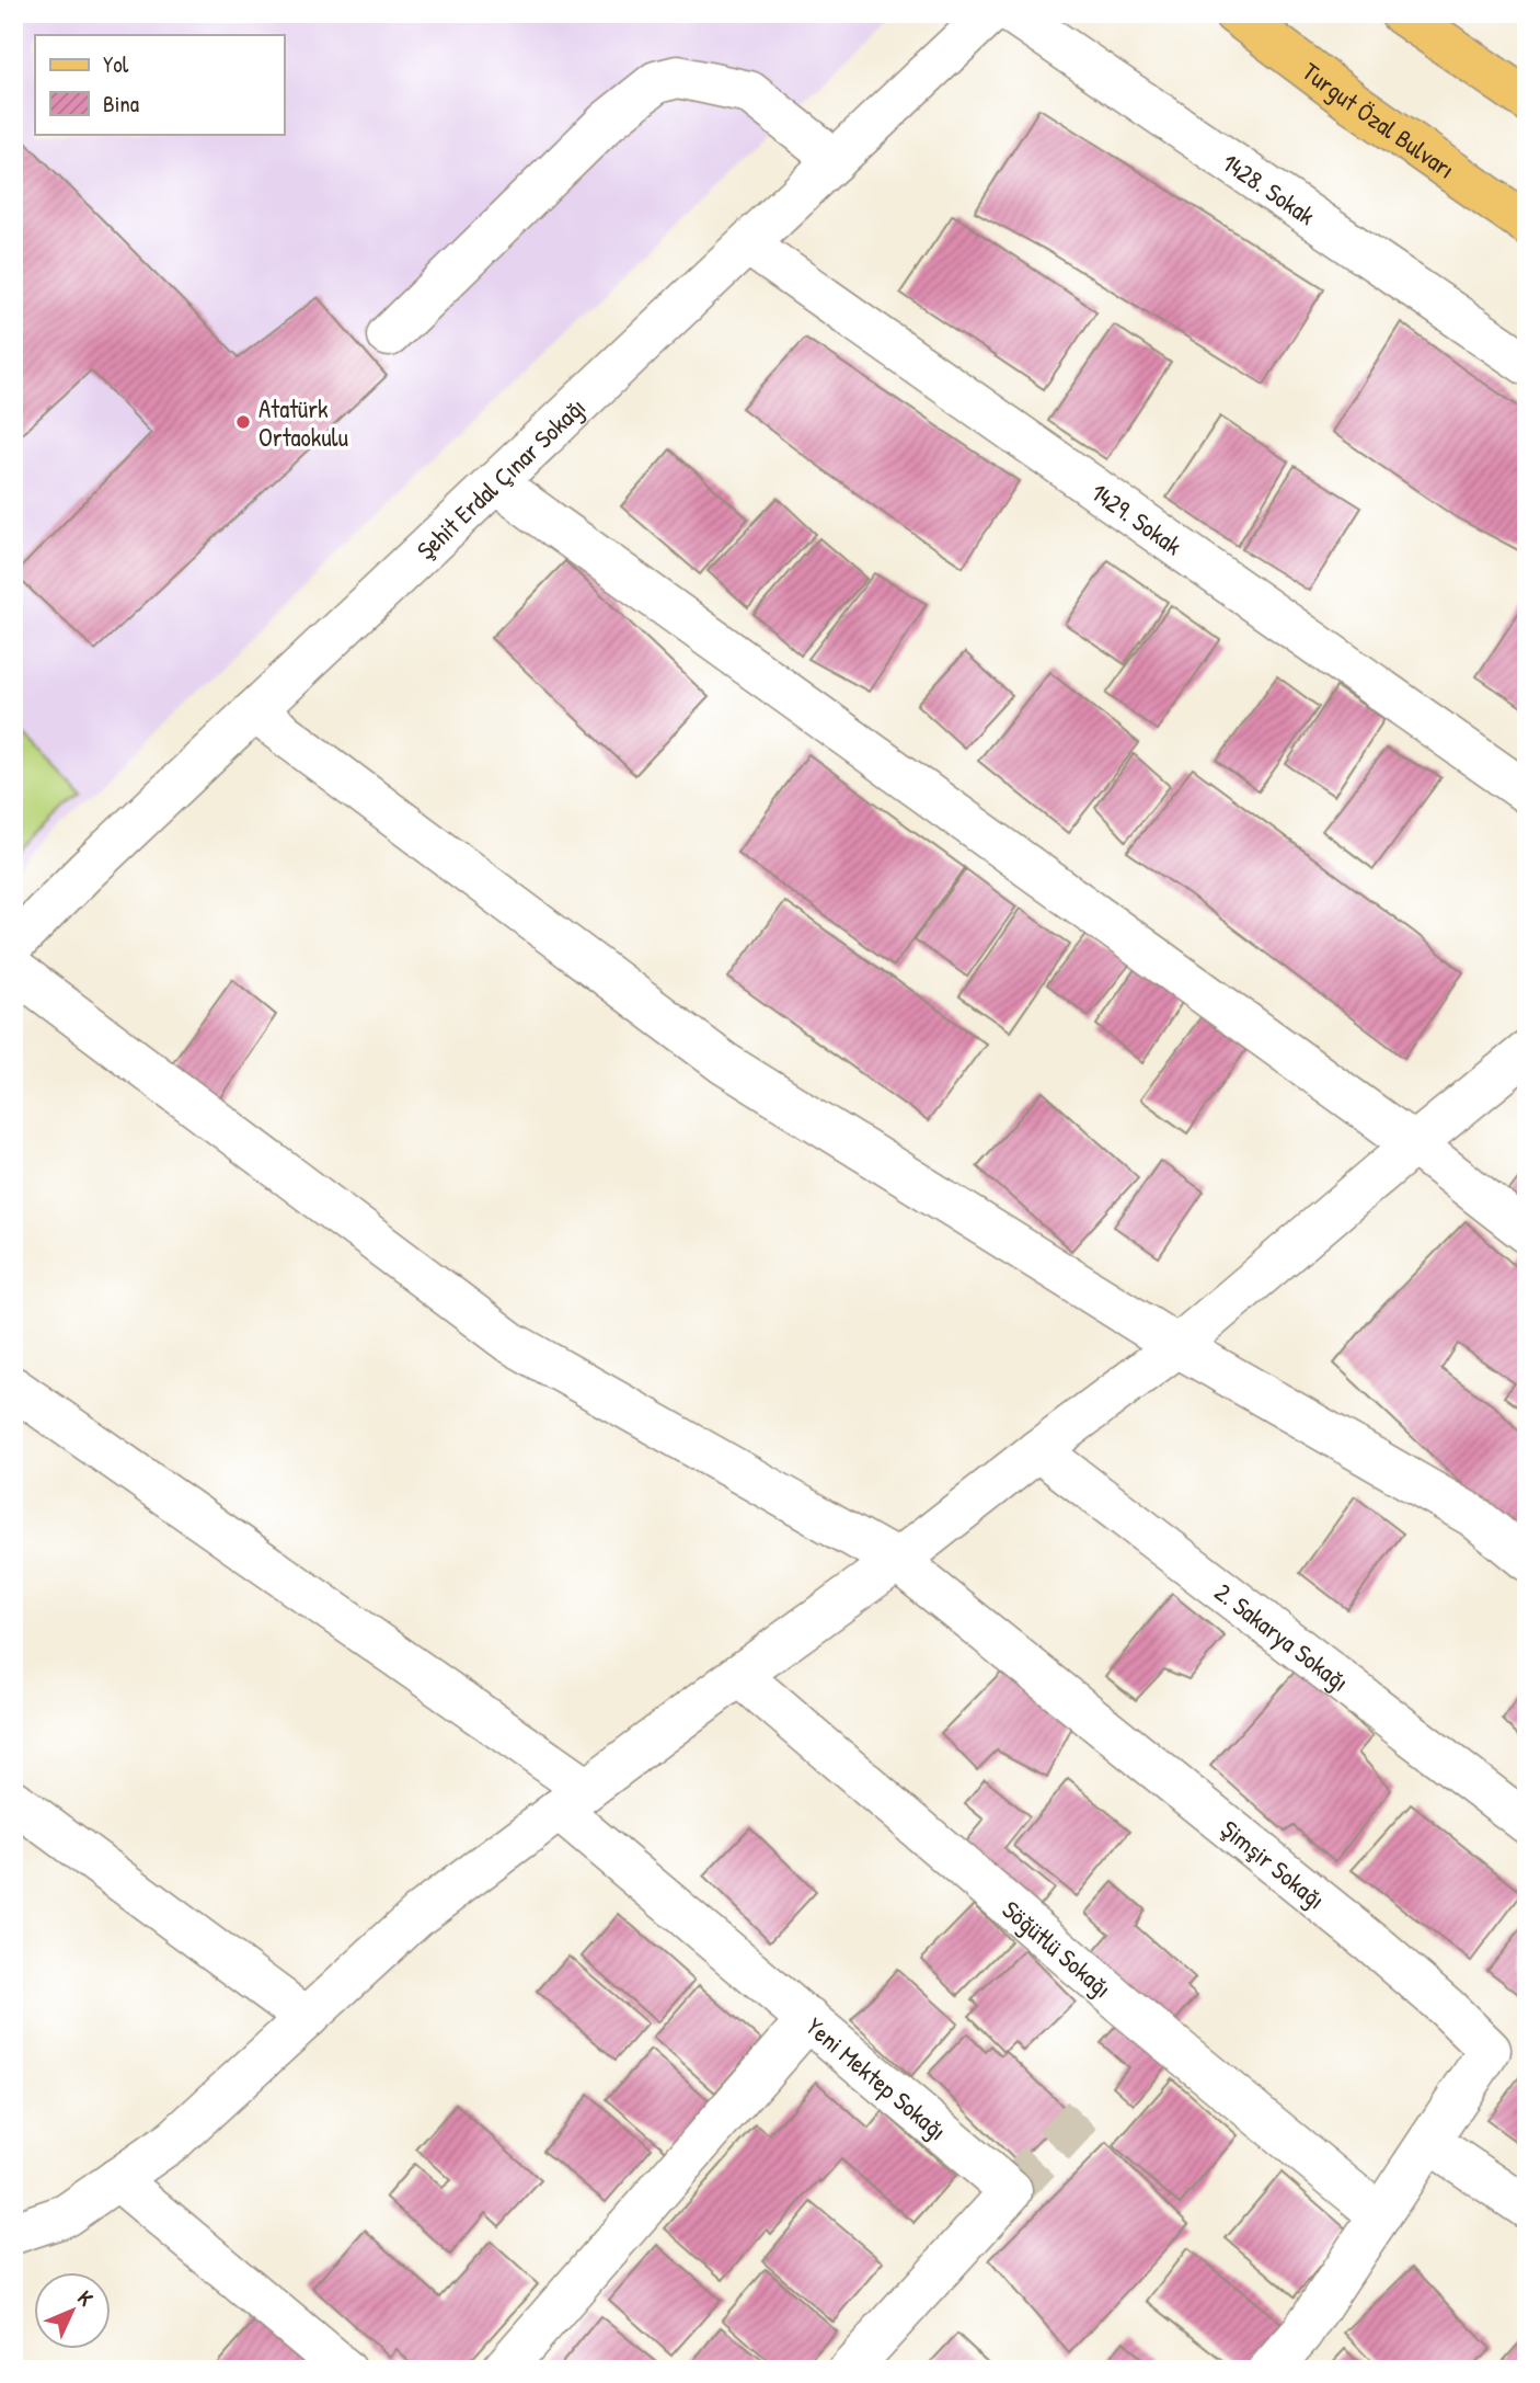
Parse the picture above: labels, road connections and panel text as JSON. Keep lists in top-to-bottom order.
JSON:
{
  "streets": {
    "main road": ["Turgut Özal Bulvarı"],
    "street": [
      "1428. Sokak",
      "Şehit Erdal Çınar Sokağı",
      "1429. Sokak",
      "2. Sakarya Sokağı",
      "Şimşir Sokağı",
      "Söğütlü Sokağı",
      "Yeni Mektep Sokağı"
    ]
  },
  "crossings": [
    ["Şehit Erdal Çınar Sokağı", "1429. Sokak"],
    ["Şimşir Sokağı", "Söğütlü Sokağı"]
  ],
  "places": ["Atatürk Ortaokulu"],
  "legend": ["Yol", "Bina"],
  "north": "top right"
}
